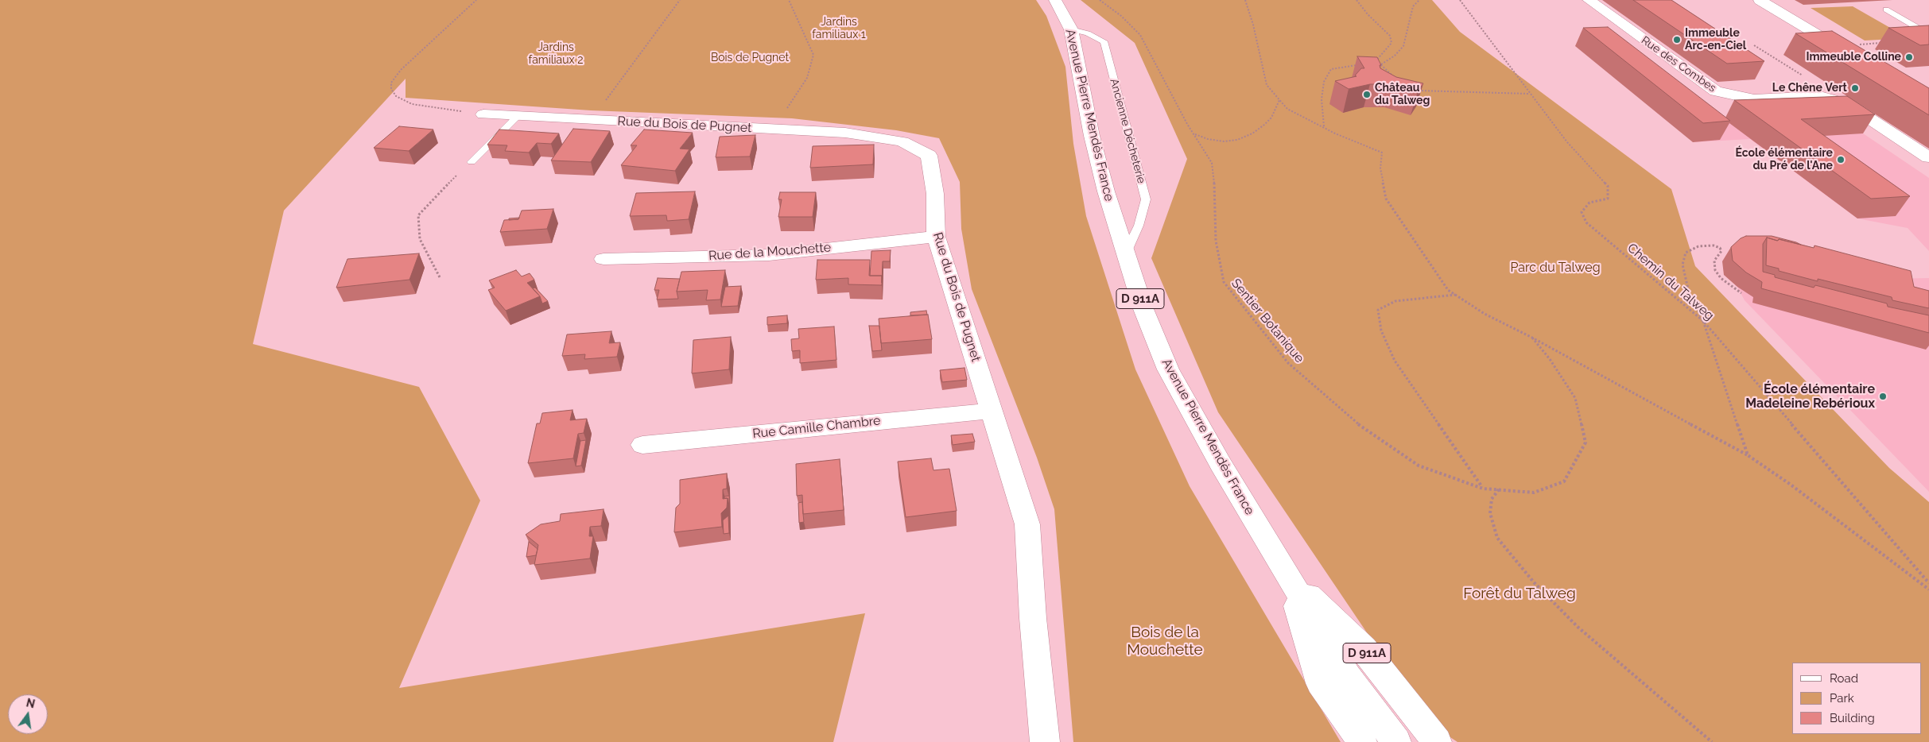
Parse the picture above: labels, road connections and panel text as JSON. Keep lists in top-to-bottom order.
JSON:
{
  "streets": {
    "street": [
      "Rue des Combes",
      "Avenue Pierre Mendès France",
      "Rue du Bois de Pugnet",
      "Rue de la Mouchette",
      "D 911A",
      "Rue Camille Chambre"
    ],
    "lane": ["Ancienne Décheterie"],
    "path": ["Chemin du Talweg", "Sentier Botanique"]
  },
  "crossings": [
    ["Avenue Pierre Mendès France", "Ancienne Décheterie"],
    ["Rue du Bois de Pugnet", "Rue de la Mouchette"],
    ["Rue du Bois de Pugnet", "Rue Camille Chambre"]
  ],
  "parks": [
    "Jardins familiaux 1",
    "Jardins familiaux 2",
    "Bois de Pugnet",
    "Parc du Talweg",
    "Forêt du Talweg",
    "Bois de la Mouchette"
  ],
  "places": [
    "Immeuble Arc-en-Ciel",
    "Immeuble Colline",
    "Le Chêne Vert",
    "Château du Talweg",
    "École élémentaire du Pré de l'Ane",
    "École élémentaire Madeleine Rebérioux"
  ],
  "legend": ["Road", "Park", "Building"],
  "north": "top"
}
